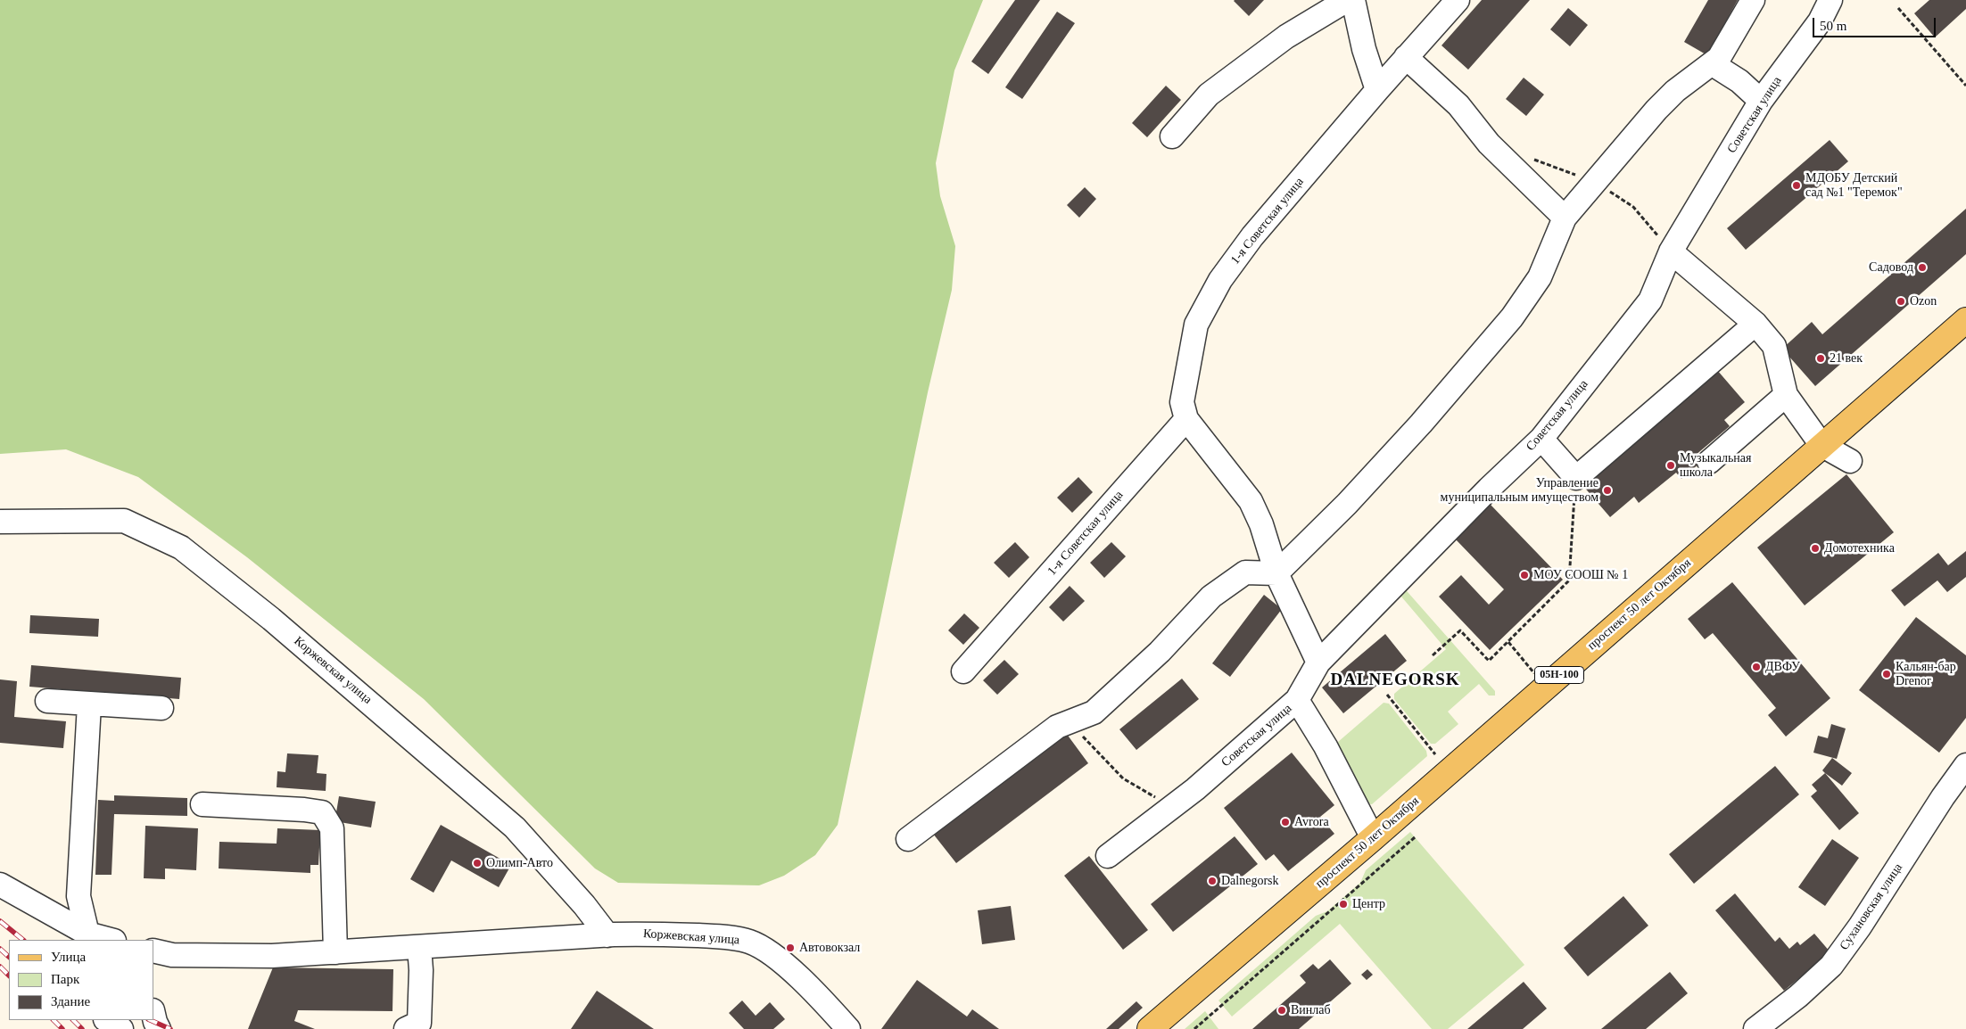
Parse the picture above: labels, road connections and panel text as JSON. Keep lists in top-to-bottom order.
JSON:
{
  "streets": {
    "main road": ["проспект 50 лет Октября", "05Н-100"],
    "street": [
      "Советская улица",
      "1-я Советская улица",
      "Коржевская улица",
      "Сухановская улица"
    ]
  },
  "districts": ["DALNEGORSK"],
  "places": [
    "МДОБУ Детский сад №1 \"Теремок\"",
    "Садовод",
    "Ozon",
    "21 век",
    "Музыкальная школа",
    "Управление муниципальным имуществом",
    "Домотехника",
    "МОУ СООШ № 1",
    "ДВФУ",
    "Кальян-бар Drenor",
    "Avrora",
    "Олимп-Авто",
    "Dalnegorsk",
    "Центр",
    "Автовокзал",
    "Винлаб"
  ],
  "legend": ["Улица", "Парк", "Здание"],
  "scale_bar": "50 m"
}
